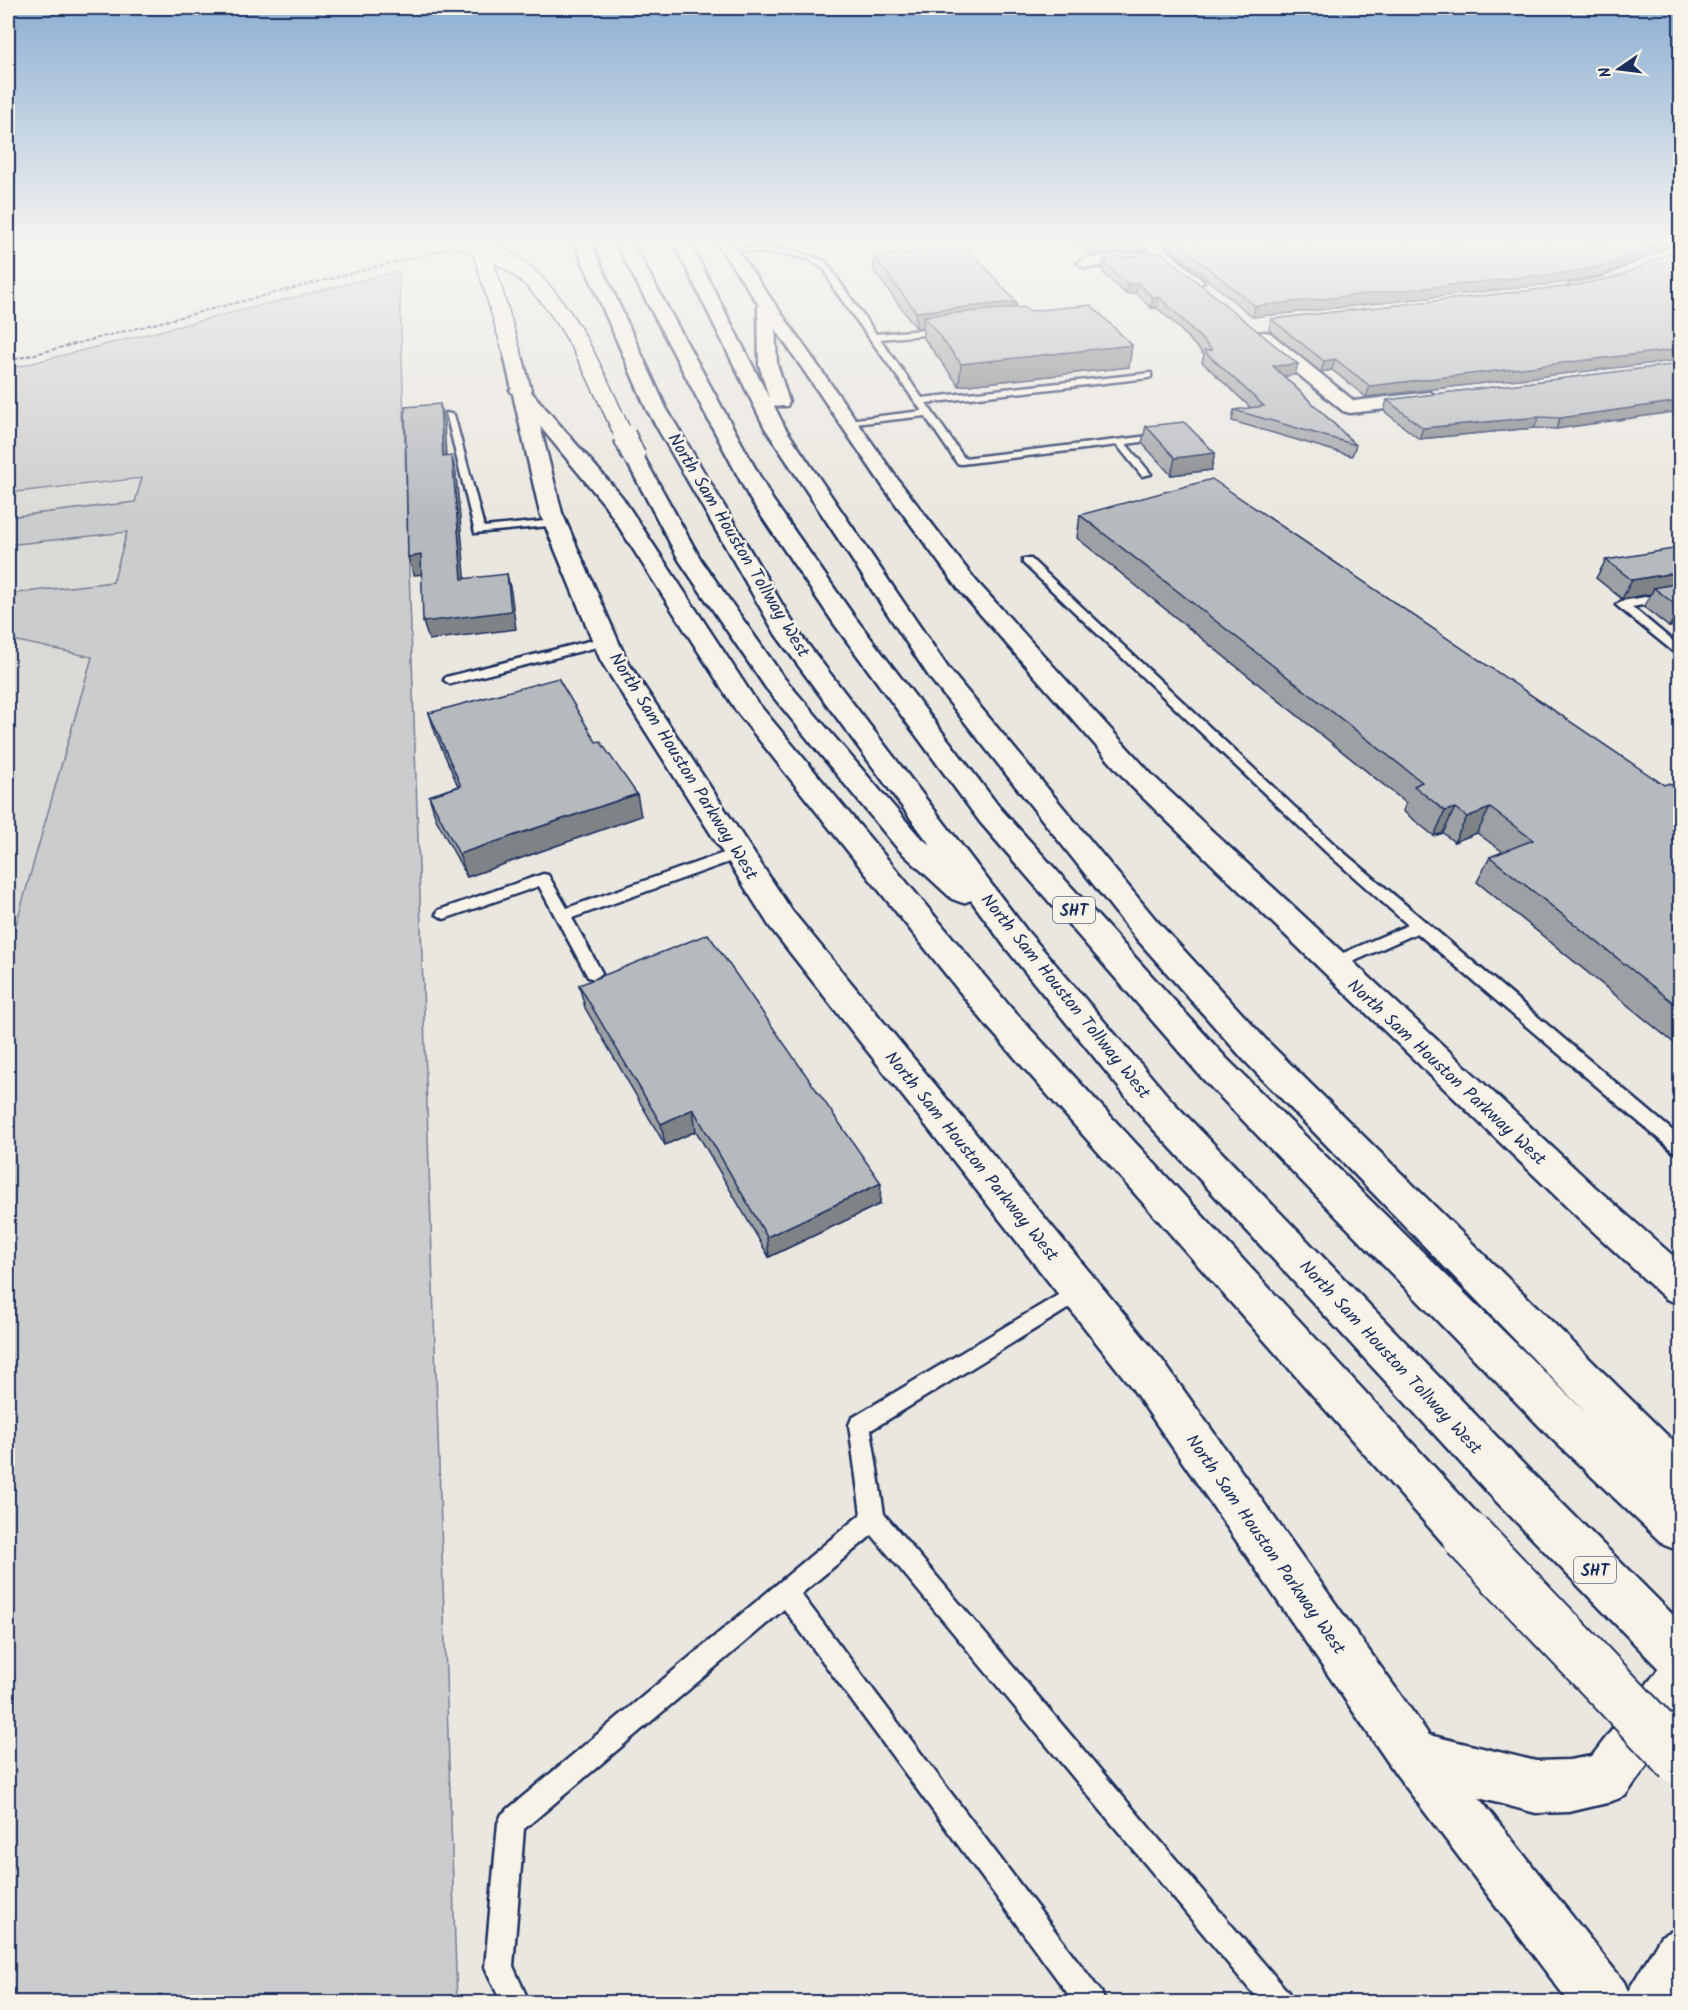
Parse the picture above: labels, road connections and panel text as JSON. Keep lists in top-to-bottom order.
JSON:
{
  "streets": {
    "main road": ["North Sam Houston Tollway West", "North Sam Houston Parkway West", "SHT"]
  },
  "north": "left"
}
